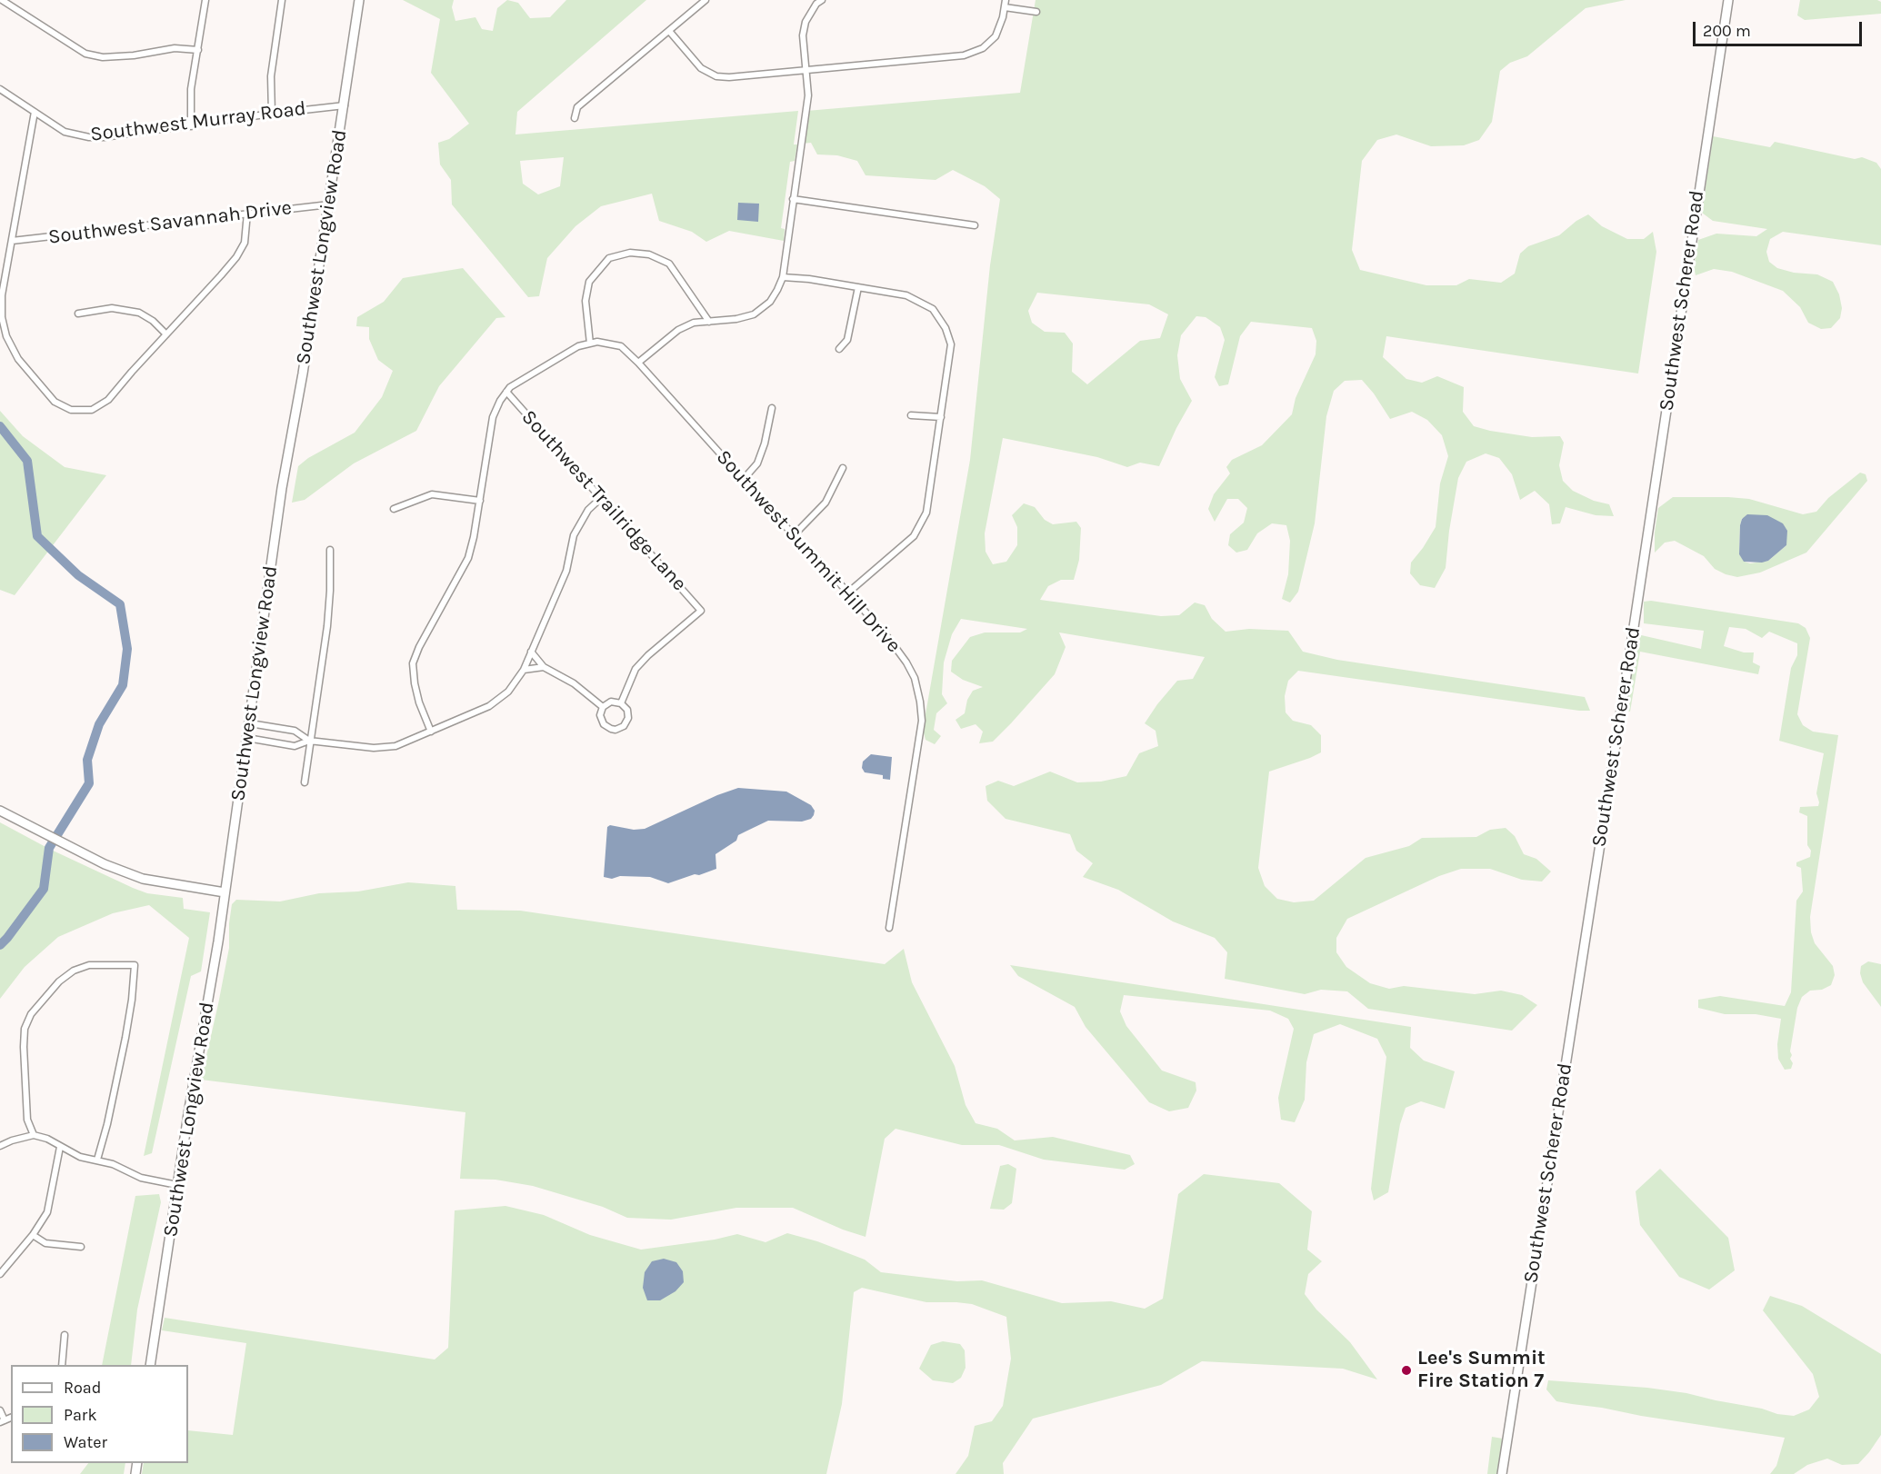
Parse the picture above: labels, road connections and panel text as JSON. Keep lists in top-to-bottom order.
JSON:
{
  "streets": {
    "main road": ["Southwest Longview Road", "Southwest Scherer Road"],
    "street": [
      "Southwest Murray Road",
      "Southwest Savannah Drive",
      "Southwest Trailridge Lane",
      "Southwest Summit Hill Drive"
    ]
  },
  "crossings": [
    ["Southwest Murray Road", "Southwest Longview Road"],
    ["Southwest Savannah Drive", "Southwest Longview Road"]
  ],
  "places": ["Lee's Summit Fire Station 7"],
  "legend": ["Road", "Park", "Water"],
  "scale_bar": "200 m"
}
